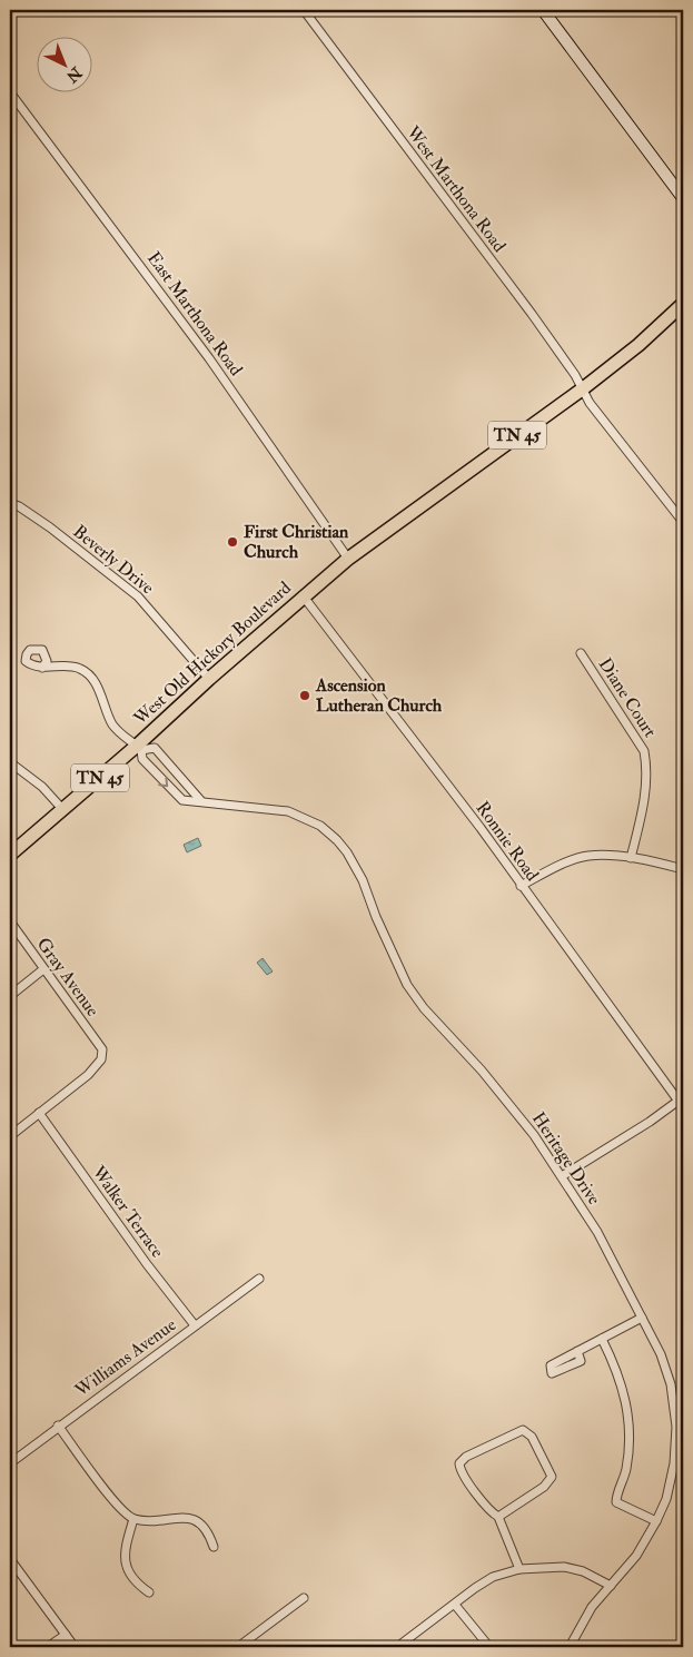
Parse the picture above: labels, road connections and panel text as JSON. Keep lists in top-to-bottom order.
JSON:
{
  "streets": {
    "main road": ["TN 45", "West Old Hickory Boulevard"],
    "street": [
      "West Marthona Road",
      "East Marthona Road",
      "Beverly Drive",
      "Diane Court",
      "Ronnie Road",
      "Gray Avenue",
      "Heritage Drive",
      "Walker Terrace",
      "Williams Avenue"
    ]
  },
  "crossings": [
    ["West Marthona Road", "West Old Hickory Boulevard"],
    ["East Marthona Road", "West Old Hickory Boulevard"],
    ["Beverly Drive", "West Old Hickory Boulevard"],
    ["West Old Hickory Boulevard", "Ronnie Road"],
    ["West Old Hickory Boulevard", "Heritage Drive"],
    ["Gray Avenue", "Walker Terrace"],
    ["Walker Terrace", "Williams Avenue"]
  ],
  "places": ["First Christian Church", "Ascension Lutheran Church"],
  "north": "bottom right"
}
